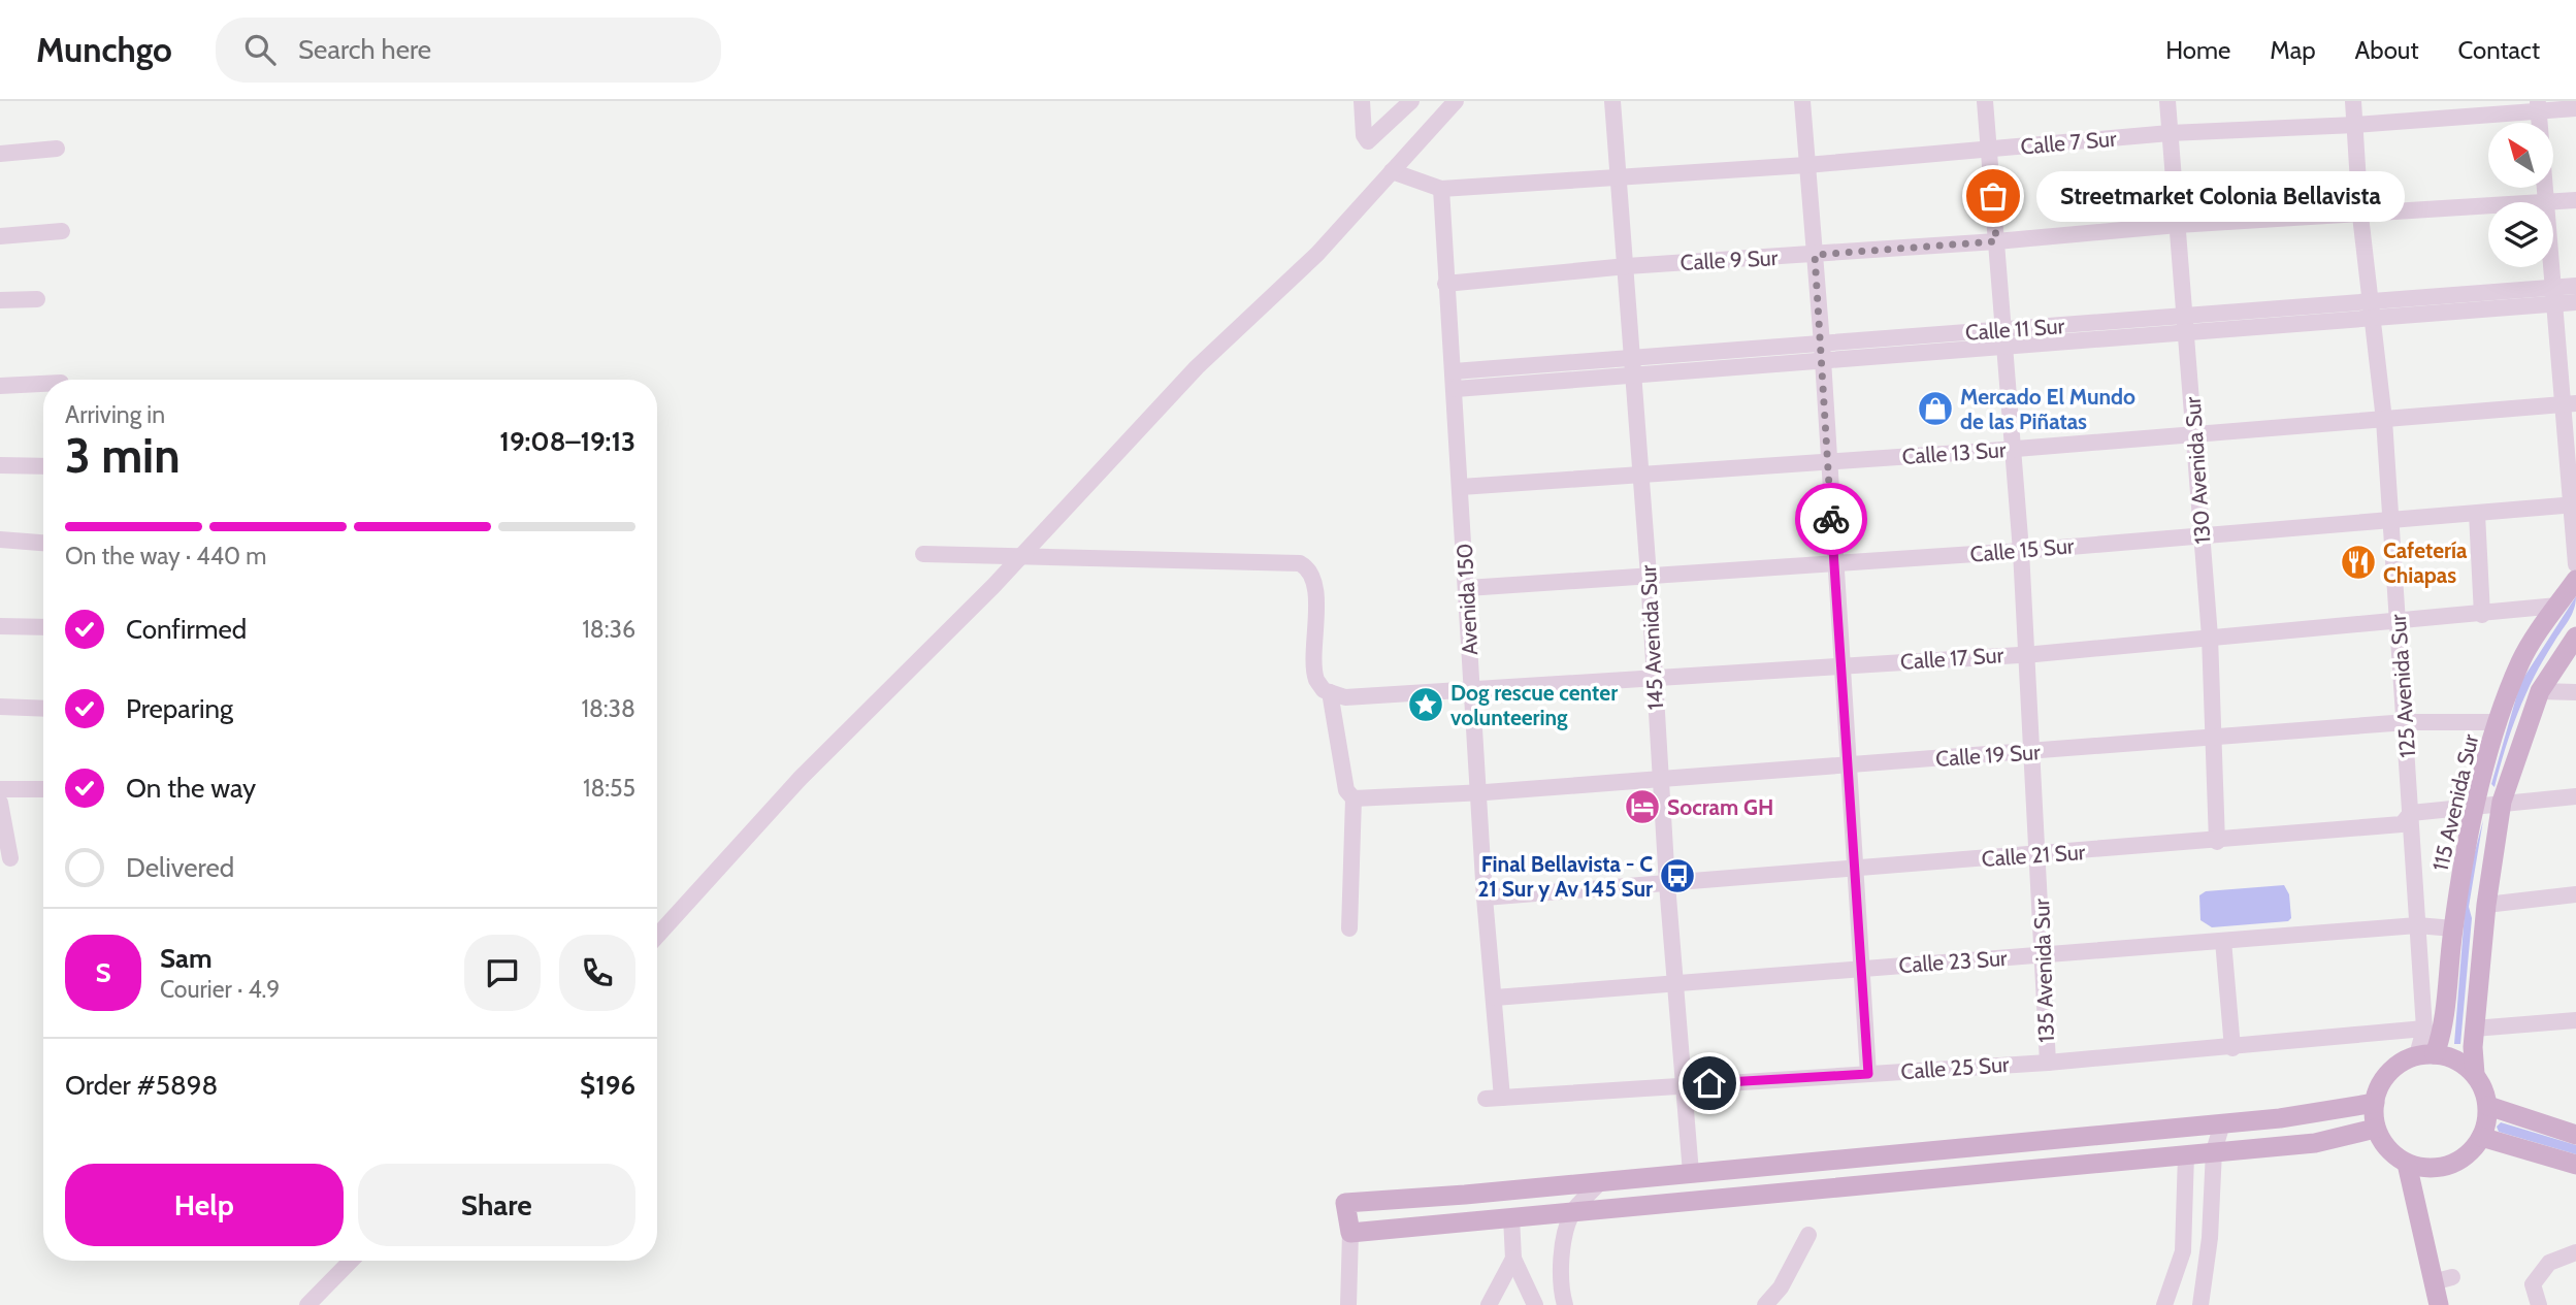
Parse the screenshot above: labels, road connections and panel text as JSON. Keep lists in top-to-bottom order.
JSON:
{
  "streets": {
    "main road": ["115 Avenida Sur"],
    "street": [
      "Calle 7 Sur",
      "Calle 9 Sur",
      "Calle 11 Sur",
      "Calle 13 Sur",
      "130 Avenida Sur",
      "Calle 15 Sur",
      "Avenida 150",
      "145 Avenida Sur",
      "Calle 17 Sur",
      "125 Avenida Sur",
      "Calle 19 Sur",
      "Calle 21 Sur",
      "Calle 23 Sur",
      "135 Avenida Sur",
      "Calle 25 Sur"
    ]
  },
  "crossings": [
    ["Calle 7 Sur", "130 Avenida Sur"],
    ["Calle 7 Sur", "Avenida 150"],
    ["Calle 7 Sur", "145 Avenida Sur"],
    ["Calle 7 Sur", "125 Avenida Sur"],
    ["Calle 7 Sur", "135 Avenida Sur"],
    ["Calle 9 Sur", "130 Avenida Sur"],
    ["Calle 9 Sur", "Avenida 150"],
    ["Calle 9 Sur", "145 Avenida Sur"],
    ["Calle 9 Sur", "125 Avenida Sur"],
    ["Calle 9 Sur", "135 Avenida Sur"],
    ["Calle 11 Sur", "130 Avenida Sur"],
    ["Calle 11 Sur", "Avenida 150"],
    ["Calle 11 Sur", "145 Avenida Sur"],
    ["Calle 11 Sur", "125 Avenida Sur"],
    ["Calle 11 Sur", "135 Avenida Sur"],
    ["Calle 13 Sur", "130 Avenida Sur"],
    ["Calle 13 Sur", "Avenida 150"],
    ["Calle 13 Sur", "145 Avenida Sur"],
    ["Calle 13 Sur", "125 Avenida Sur"],
    ["Calle 13 Sur", "135 Avenida Sur"],
    ["130 Avenida Sur", "Calle 15 Sur"],
    ["130 Avenida Sur", "Calle 17 Sur"],
    ["130 Avenida Sur", "Calle 19 Sur"],
    ["130 Avenida Sur", "Calle 21 Sur"],
    ["Calle 15 Sur", "Avenida 150"],
    ["Calle 15 Sur", "145 Avenida Sur"],
    ["Calle 15 Sur", "125 Avenida Sur"],
    ["Calle 15 Sur", "135 Avenida Sur"],
    ["Avenida 150", "Calle 17 Sur"],
    ["Avenida 150", "Calle 19 Sur"],
    ["Avenida 150", "Calle 21 Sur"],
    ["Avenida 150", "Calle 23 Sur"],
    ["Avenida 150", "Calle 25 Sur"],
    ["145 Avenida Sur", "Calle 17 Sur"],
    ["145 Avenida Sur", "Calle 19 Sur"],
    ["145 Avenida Sur", "Calle 21 Sur"],
    ["145 Avenida Sur", "Calle 23 Sur"],
    ["145 Avenida Sur", "Calle 25 Sur"],
    ["Calle 17 Sur", "125 Avenida Sur"],
    ["Calle 17 Sur", "115 Avenida Sur"],
    ["Calle 17 Sur", "135 Avenida Sur"],
    ["125 Avenida Sur", "Calle 19 Sur"],
    ["125 Avenida Sur", "115 Avenida Sur"],
    ["125 Avenida Sur", "Calle 21 Sur"],
    ["125 Avenida Sur", "Calle 23 Sur"],
    ["125 Avenida Sur", "Calle 25 Sur"],
    ["Calle 19 Sur", "115 Avenida Sur"],
    ["Calle 19 Sur", "135 Avenida Sur"],
    ["115 Avenida Sur", "Calle 21 Sur"],
    ["115 Avenida Sur", "Calle 23 Sur"],
    ["Calle 21 Sur", "135 Avenida Sur"],
    ["Calle 23 Sur", "135 Avenida Sur"],
    ["135 Avenida Sur", "Calle 25 Sur"]
  ],
  "places": {
    "other": ["Streetmarket Colonia Bellavista"],
    "shop": ["Mercado El Mundo de las Piñatas"],
    "restaurant": ["Cafetería Chiapas"],
    "place": ["Dog rescue center volunteering"],
    "hotel": ["Socram GH"],
    "bus stop": ["Final Bellavista - C 21 Sur y Av 145 Sur"]
  },
  "north": "top left",
  "page": {
    "header": "Munchgo",
    "search": "Search here",
    "nav": [
      "Home",
      "Map",
      "About",
      "Contact"
    ],
    "bubble": "Streetmarket Colonia Bellavista",
    "heading": ["3 min", "Arriving in", "19:08–19:13"],
    "panel": [
      "Sam",
      "Courier · 4.9",
      "Order #5898",
      "$196"
    ],
    "bar": "On the way · 440 m",
    "list": [
      ["Confirmed", "18:36"],
      ["Preparing", "18:38"],
      ["On the way", "18:55"],
      "Delivered"
    ],
    "round": "S",
    "buttons": ["Help", "Share"]
  }
}
